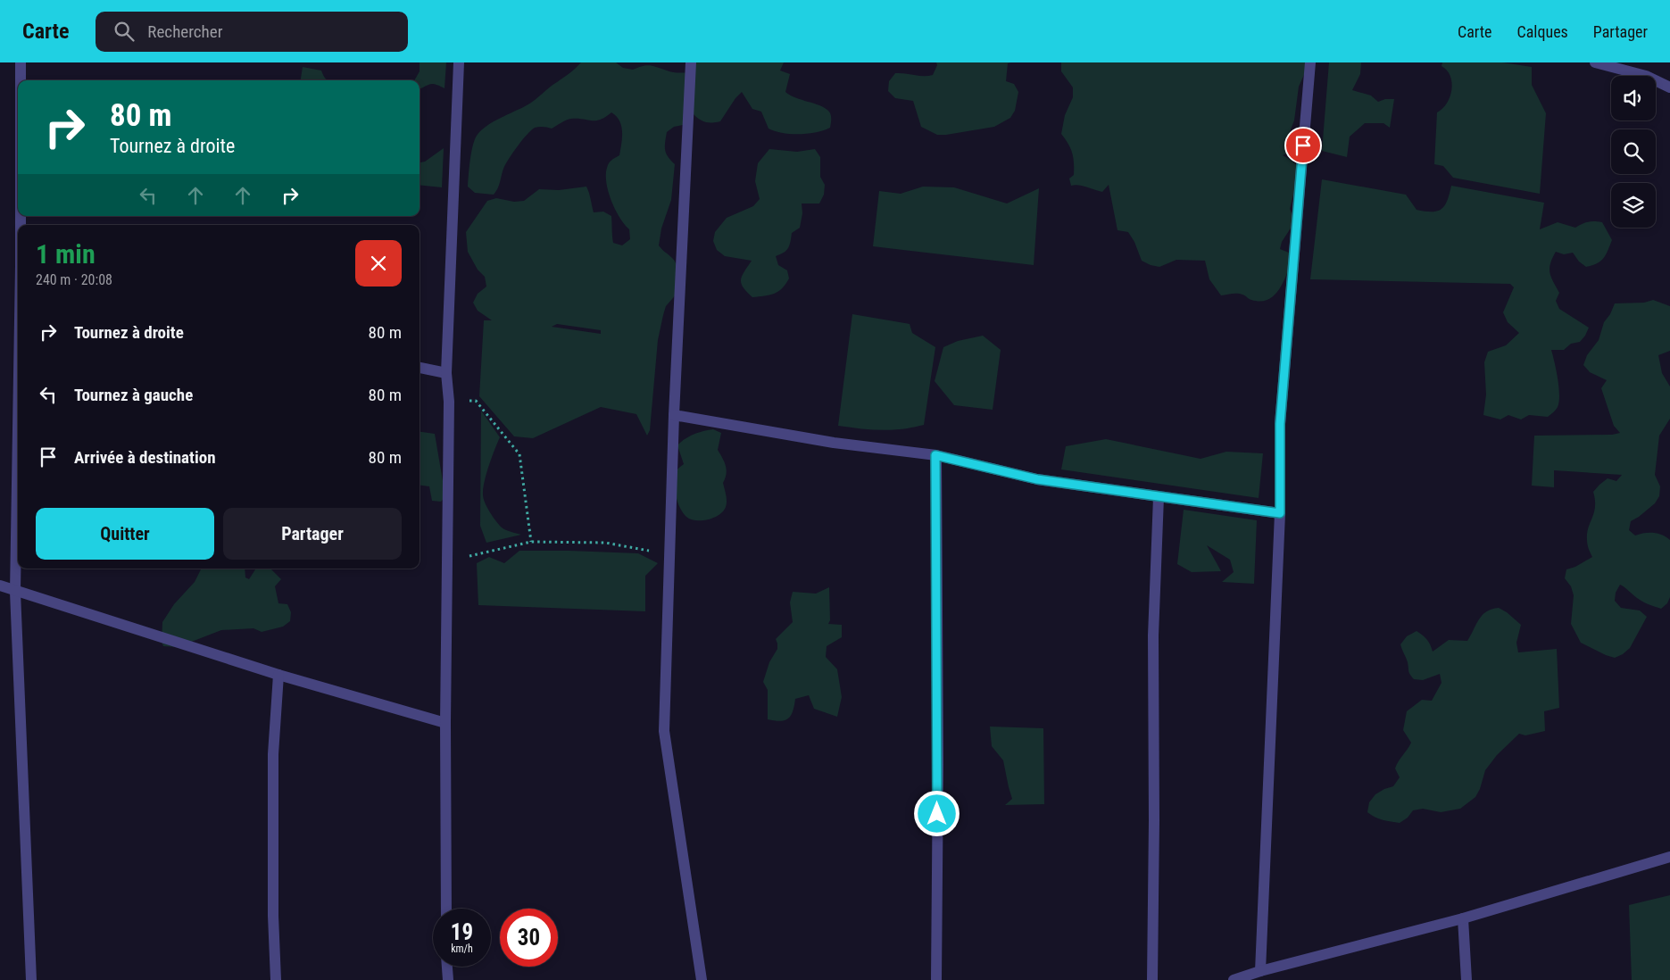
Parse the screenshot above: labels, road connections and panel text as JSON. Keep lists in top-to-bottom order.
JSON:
{
  "page": {
    "header": "Carte",
    "search": "Rechercher",
    "nav": ["Carte", "Calques", "Partager"],
    "turn": ["80 m", "Tournez à droite"],
    "heading": ["1 min", "240 m · 20:08"],
    "list": [
      {
        "name": "Tournez à droite",
        "value": "80 m"
      },
      {
        "name": "Tournez à gauche",
        "value": "80 m"
      },
      {
        "name": "Arrivée à destination",
        "value": "80 m"
      }
    ],
    "buttons": ["Quitter", "Partager"],
    "speed": "19 km/h",
    "limit": "30"
  }
}
